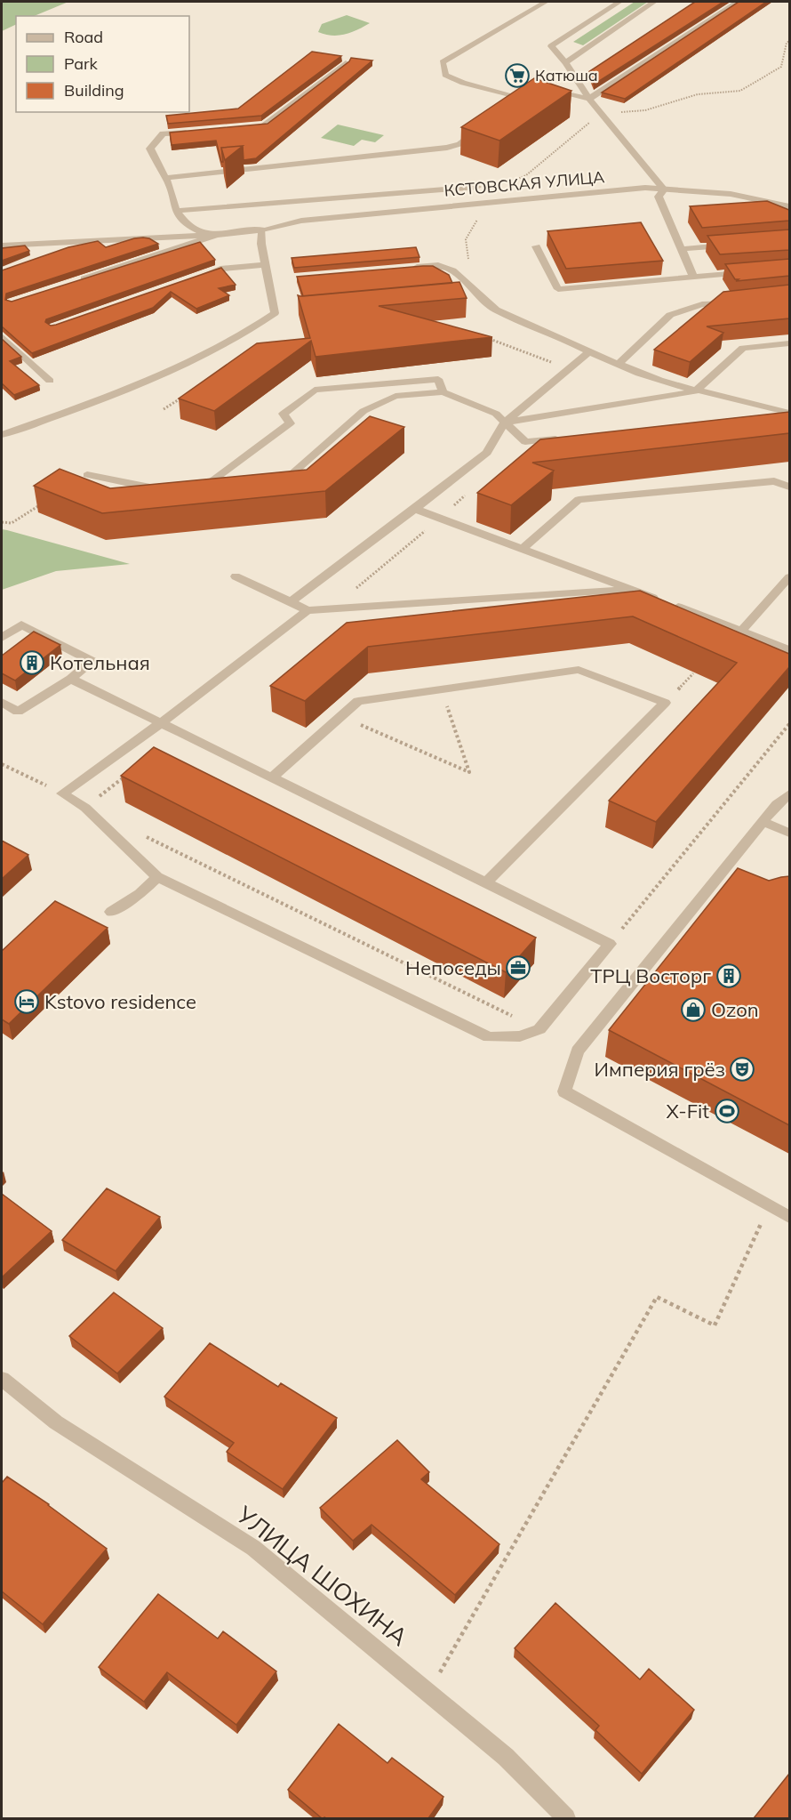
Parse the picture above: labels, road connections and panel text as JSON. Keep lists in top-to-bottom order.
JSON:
{
  "streets": {
    "street": ["КСТОВСКАЯ УЛИЦА", "УЛИЦА ШОХИНА"]
  },
  "places": {
    "supermarket": ["Катюша"],
    "building": ["Котельная", "ТРЦ Восторг"],
    "office": ["Непоседы"],
    "hotel": ["Kstovo residence"],
    "shop": ["Ozon"],
    "theatre": ["Империя грёз"],
    "sports": ["X-Fit"]
  },
  "legend": ["Road", "Park", "Building"]
}
